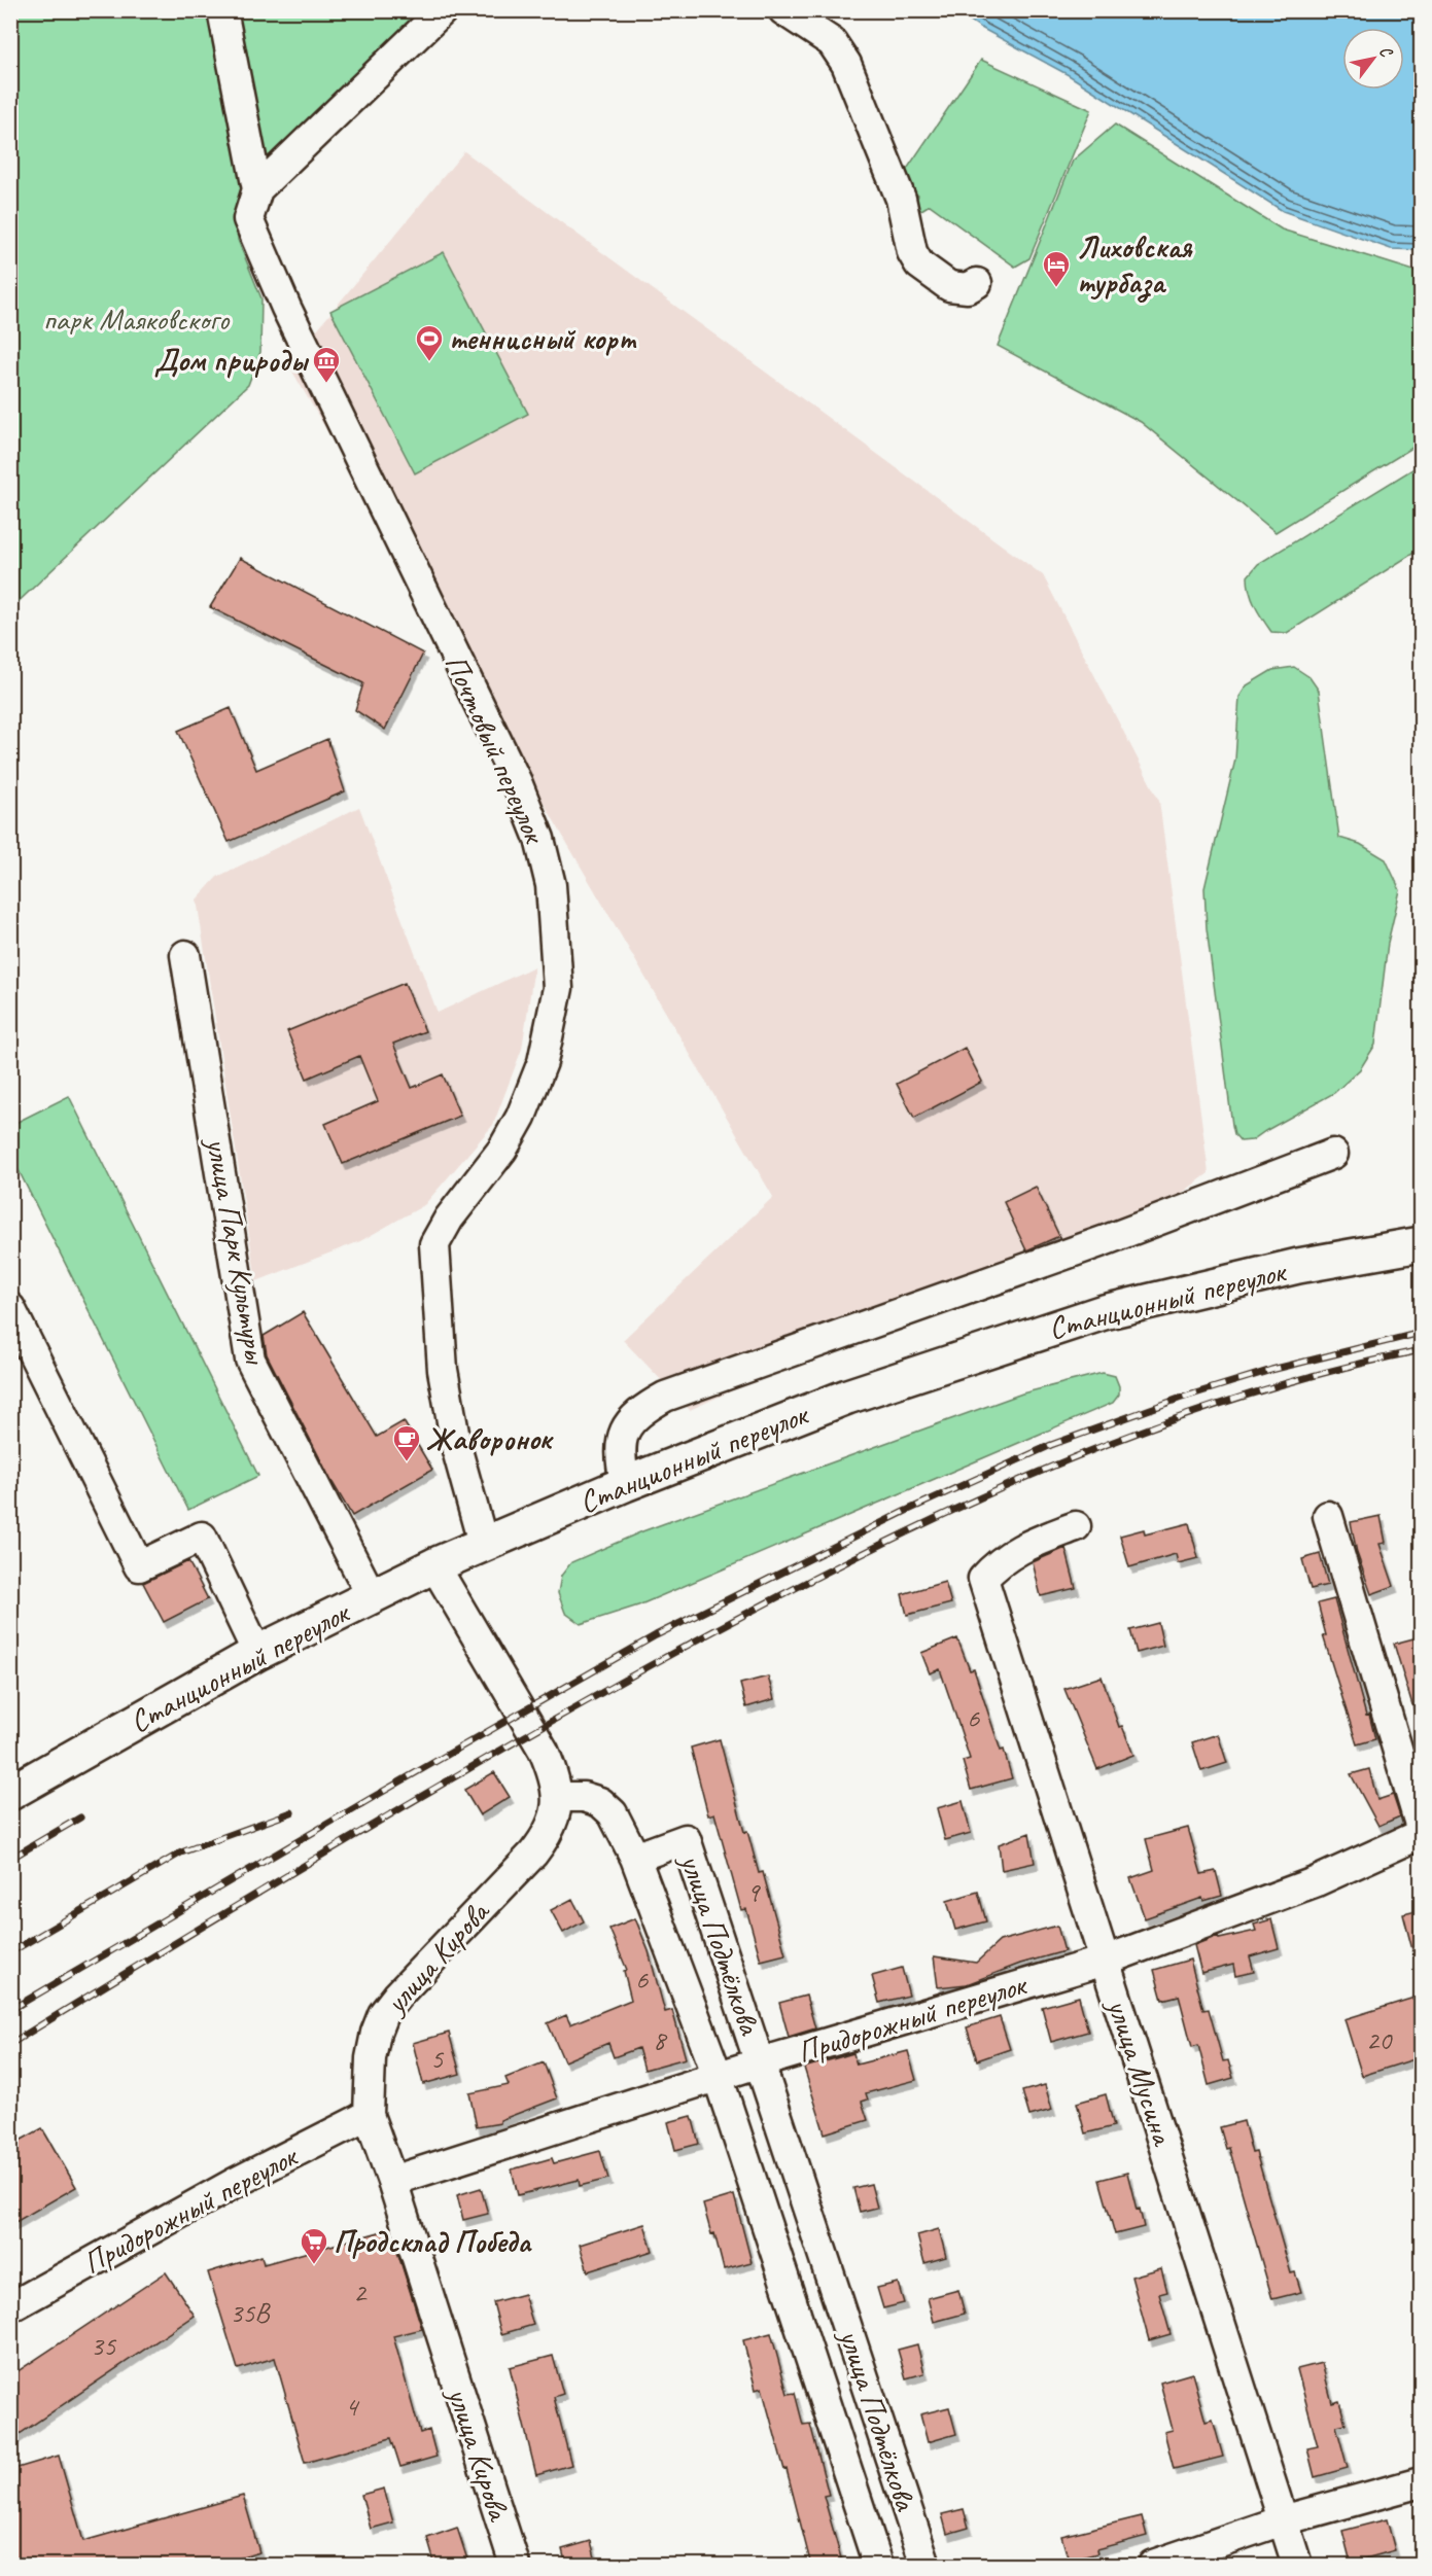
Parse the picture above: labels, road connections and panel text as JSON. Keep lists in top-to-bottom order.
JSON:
{
  "streets": {
    "main road": ["Станционный переулок"],
    "street": [
      "Почтовый переулок",
      "улица Парк Культуры",
      "улица Подтёлкова",
      "улица Кирова",
      "Придорожный переулок",
      "улица Мусина"
    ]
  },
  "crossings": [
    ["Почтовый переулок", "Станционный переулок"],
    ["улица Парк Культуры", "Станционный переулок"],
    ["Станционный переулок", "улица Кирова"],
    ["улица Подтёлкова", "Придорожный переулок"],
    ["улица Кирова", "Придорожный переулок"],
    ["Придорожный переулок", "улица Мусина"]
  ],
  "parks": ["парк Маяковского"],
  "places": {
    "hotel": ["Лиховская турбаза"],
    "sports": ["теннисный корт"],
    "museum": ["Дом природы"],
    "cafe": ["Жаворонок"],
    "supermarket": ["Продсклад Победа"]
  },
  "house_numbers": [
    "6",
    "9",
    "6",
    "8",
    "20",
    "5",
    "2",
    "35В",
    "35",
    "4"
  ],
  "north": "top right"
}
